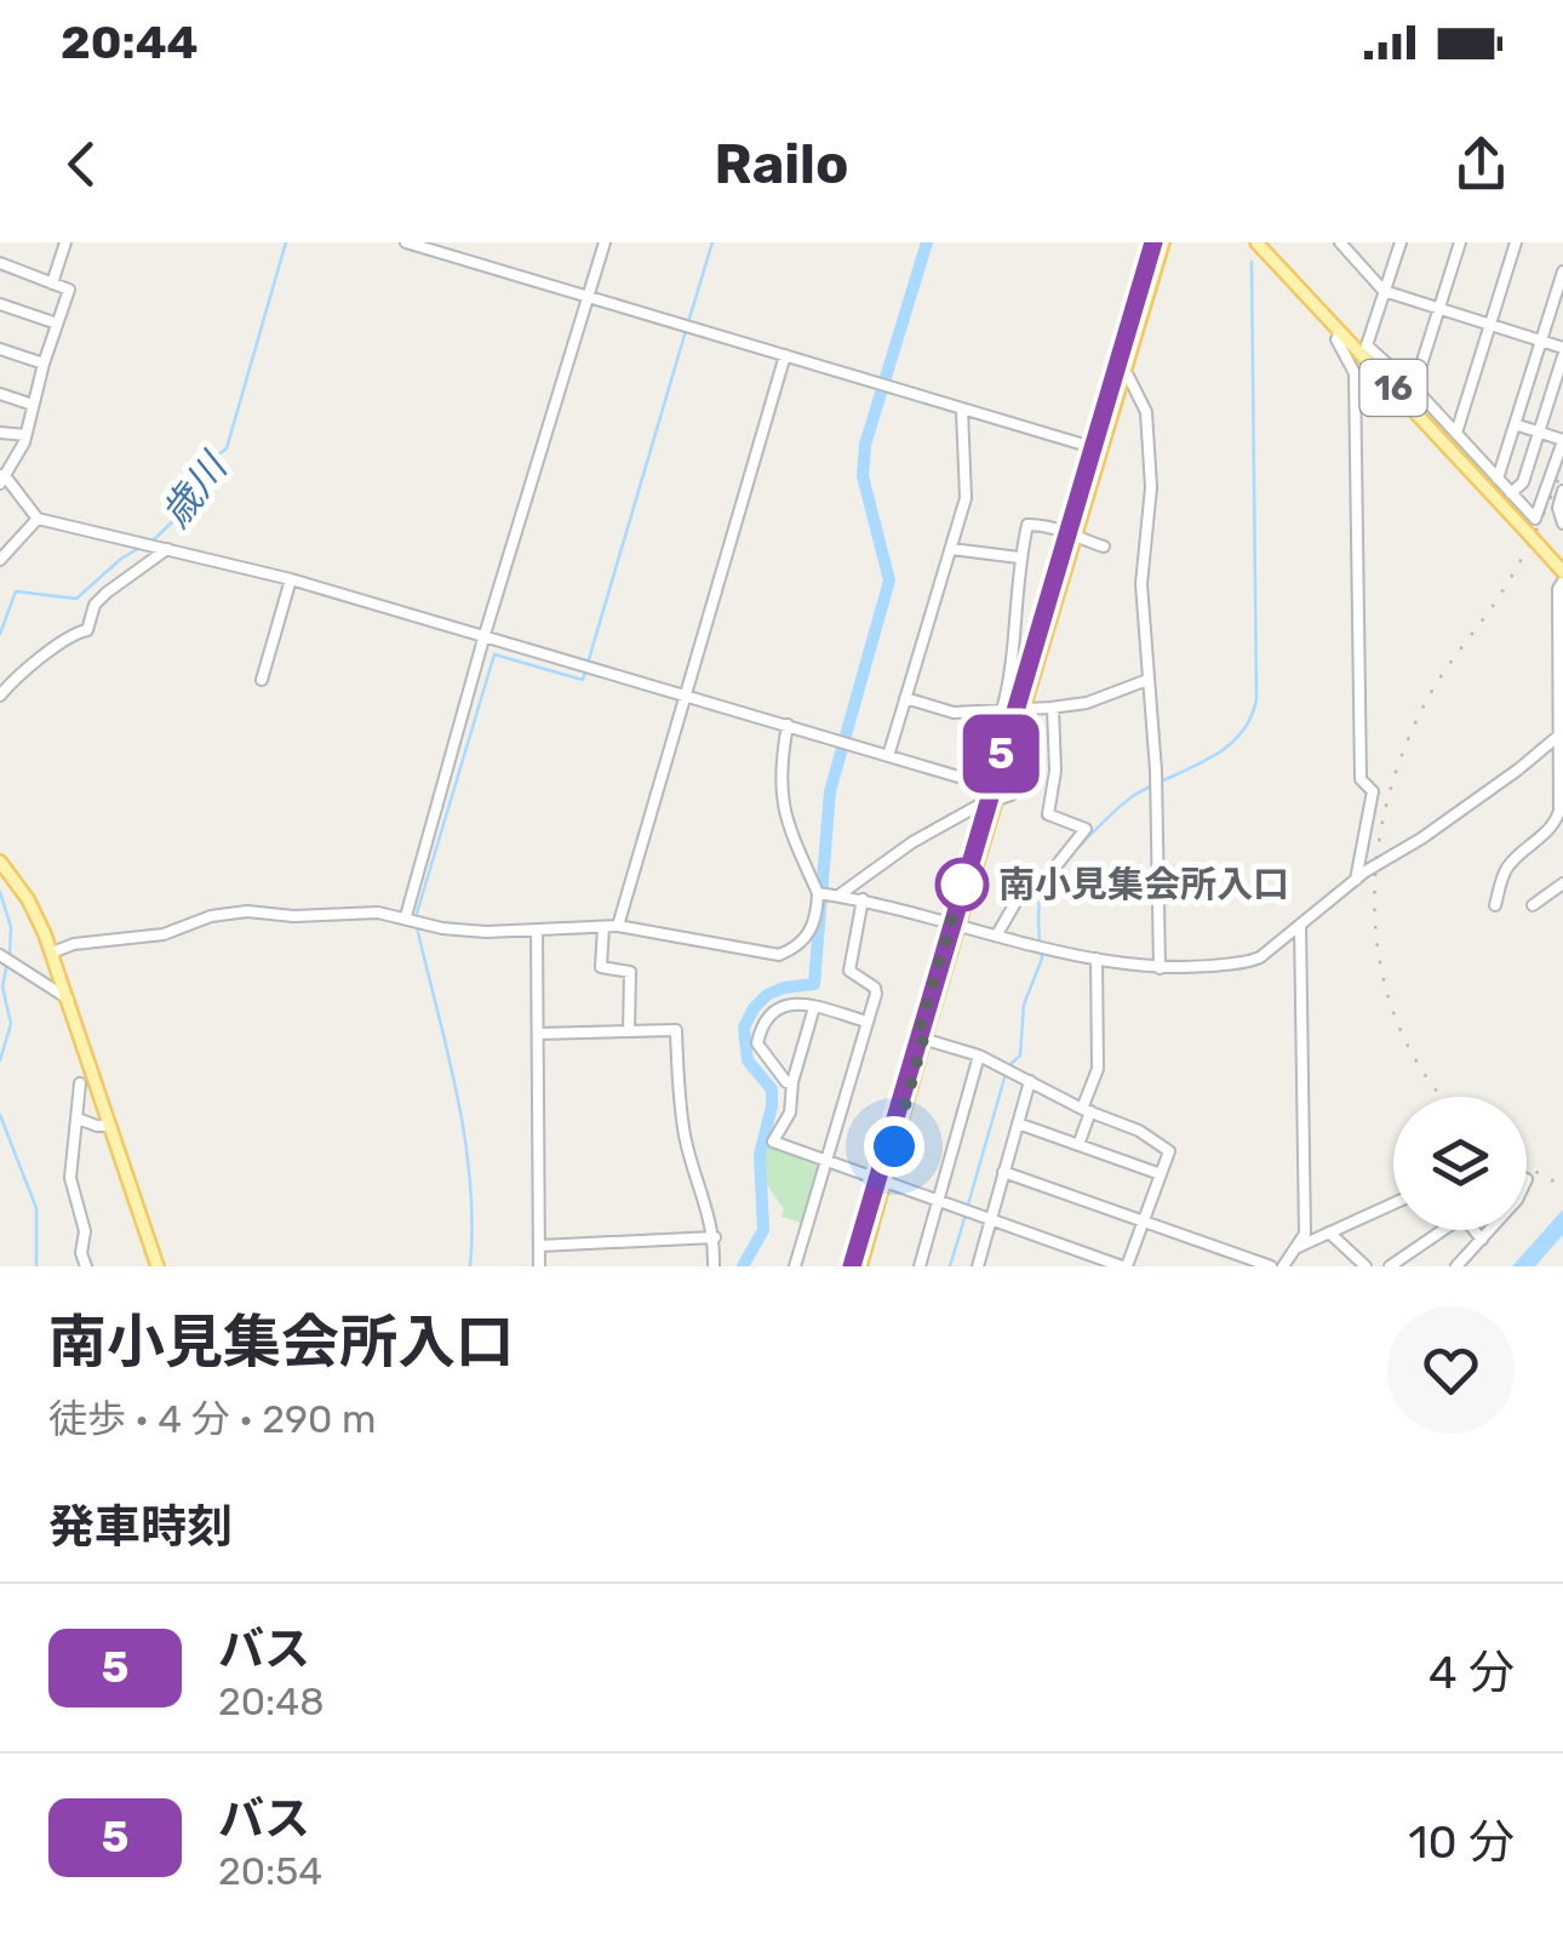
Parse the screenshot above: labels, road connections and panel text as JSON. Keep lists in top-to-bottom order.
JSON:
{
  "streets": {
    "main road": ["16"]
  },
  "water": ["歳川"],
  "places": ["南小見集会所入口"],
  "lines": ["bus line 5"],
  "page": {
    "status": "20:44",
    "header": "Railo",
    "on_map": "5",
    "heading": [
      ["南小見集会所入口", "徒歩 · 4 分 · 290 m"],
      "発車時刻"
    ],
    "list": [
      {
        "mark": "5",
        "name": "バス",
        "note": "20:48",
        "value": "4 分"
      },
      {
        "mark": "5",
        "name": "バス",
        "note": "20:54",
        "value": "10 分"
      }
    ]
  }
}
